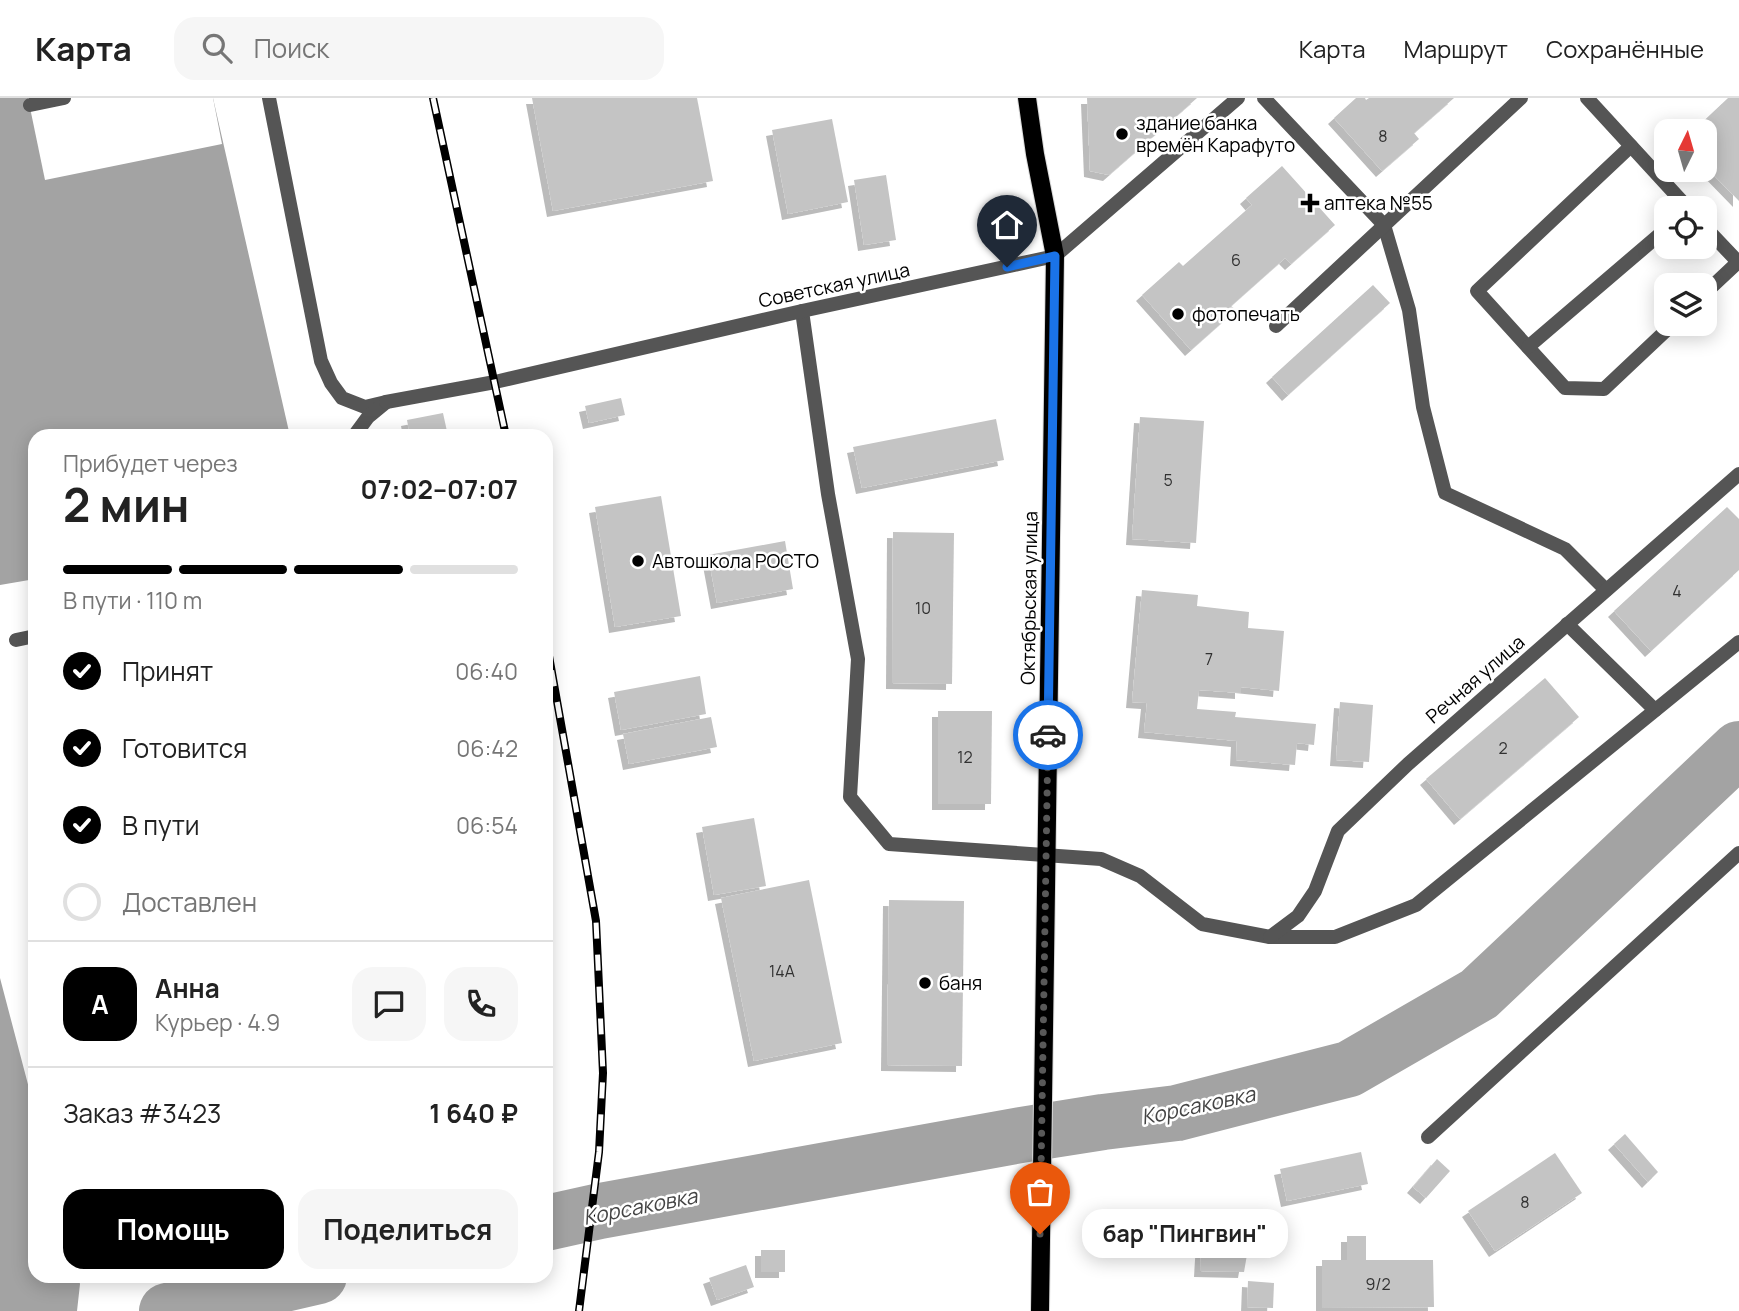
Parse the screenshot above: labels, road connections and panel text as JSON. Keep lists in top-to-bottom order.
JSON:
{
  "streets": {
    "main road": ["Октябрьская улица"],
    "street": ["Советская улица", "Речная улица"]
  },
  "crossings": [
    ["Советская улица", "Октябрьская улица"]
  ],
  "water": ["Корсаковка"],
  "places": {
    "other": [
      "здание банка времён Карафуто",
      "фотопечать",
      "Автошкола РОСТО",
      "баня",
      "бар \"Пингвин\""
    ],
    "health": ["аптека №55"]
  },
  "house_numbers": [
    "8",
    "6",
    "5",
    "4",
    "10",
    "7",
    "2",
    "12",
    "14А",
    "8",
    "9/2"
  ],
  "north": "top",
  "page": {
    "header": "Карта",
    "search": "Поиск",
    "nav": ["Карта", "Маршрут", "Сохранённые"],
    "heading": ["2 мин", "Прибудет через", "07:02–07:07"],
    "panel": [
      "Анна",
      "Курьер · 4.9",
      "Заказ #3423",
      "1 640 ₽"
    ],
    "bar": "В пути · 110 m",
    "list": [
      ["Принят", "06:40"],
      ["Готовится", "06:42"],
      ["В пути", "06:54"],
      "Доставлен"
    ],
    "round": "А",
    "buttons": ["Помощь", "Поделиться"],
    "bubble": "бар \"Пингвин\""
  }
}
